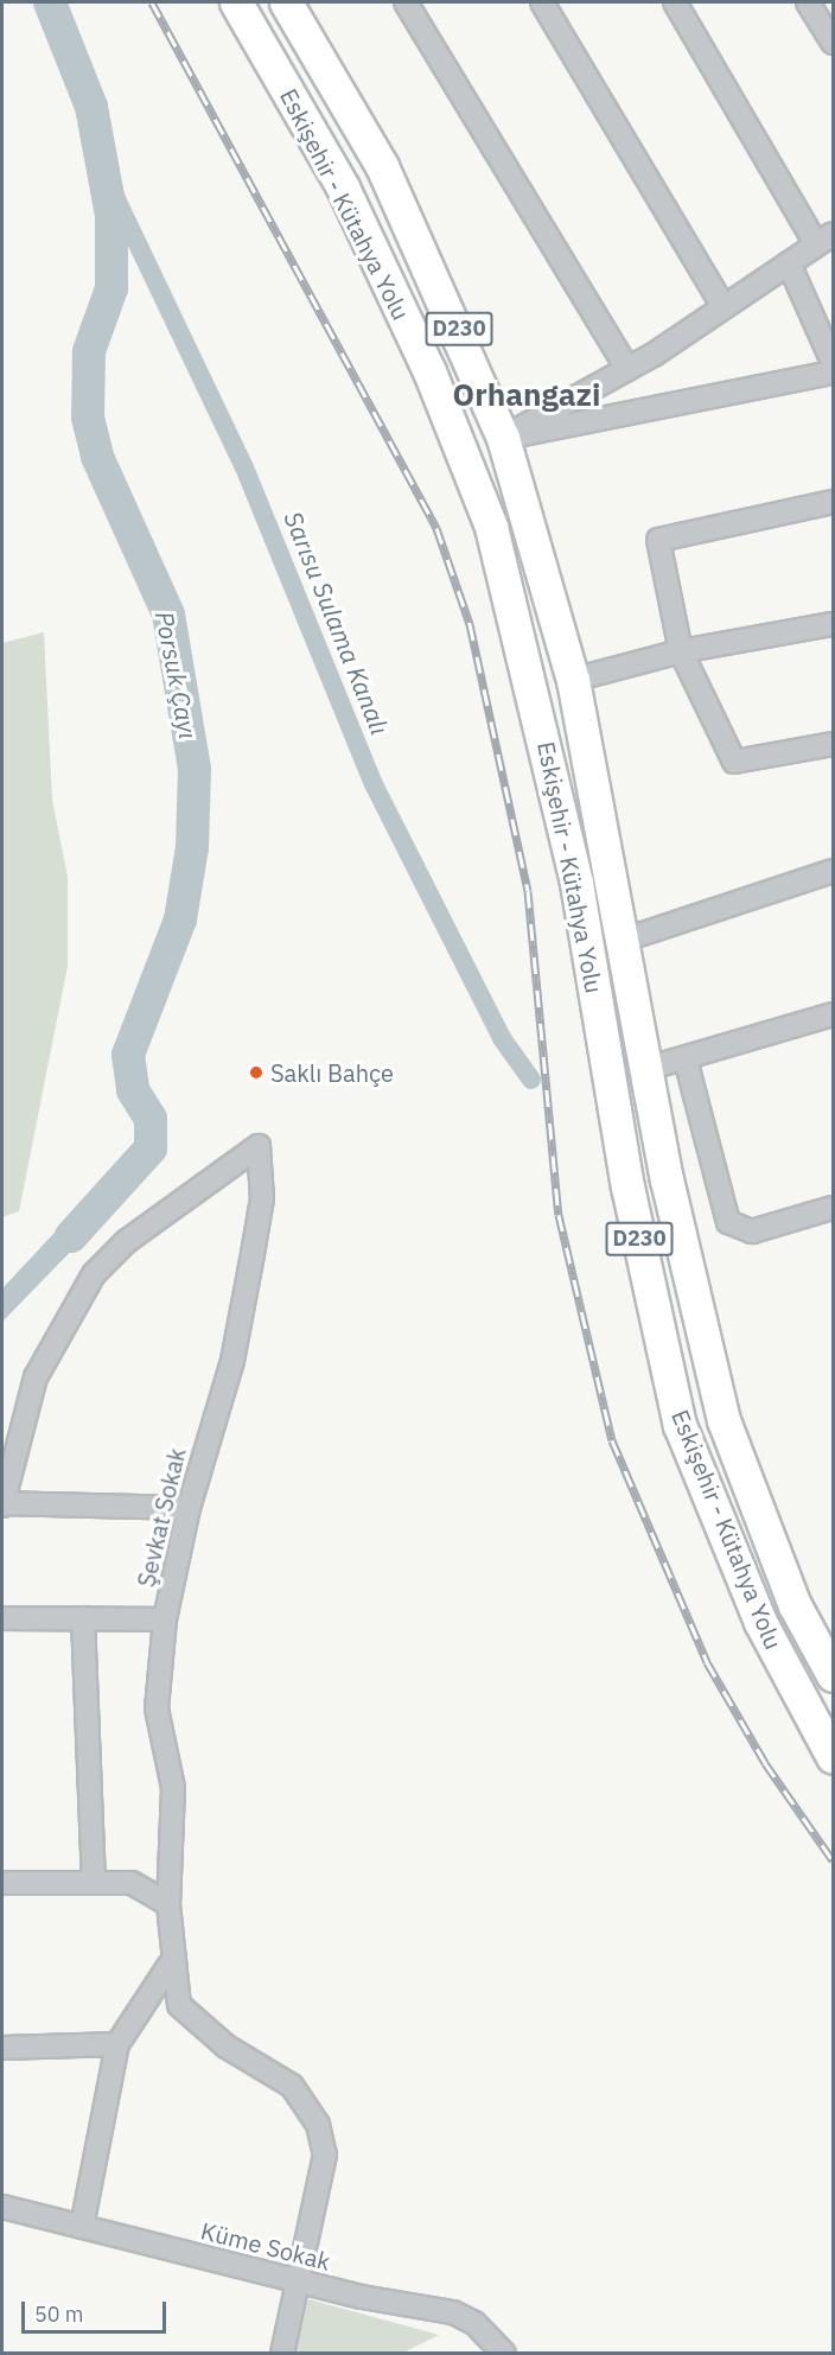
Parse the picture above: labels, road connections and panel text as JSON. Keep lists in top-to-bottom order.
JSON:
{
  "streets": {
    "highway": ["Eskişehir - Kütahya Yolu", "D230"],
    "street": ["Şevkat Sokak", "Küme Sokak"]
  },
  "crossings": [
    ["Şevkat Sokak", "Küme Sokak"]
  ],
  "districts": ["Orhangazi"],
  "water": ["Sarısu Sulama Kanalı", "Porsuk Çayı"],
  "places": ["Saklı Bahçe"],
  "scale_bar": "50 m"
}
